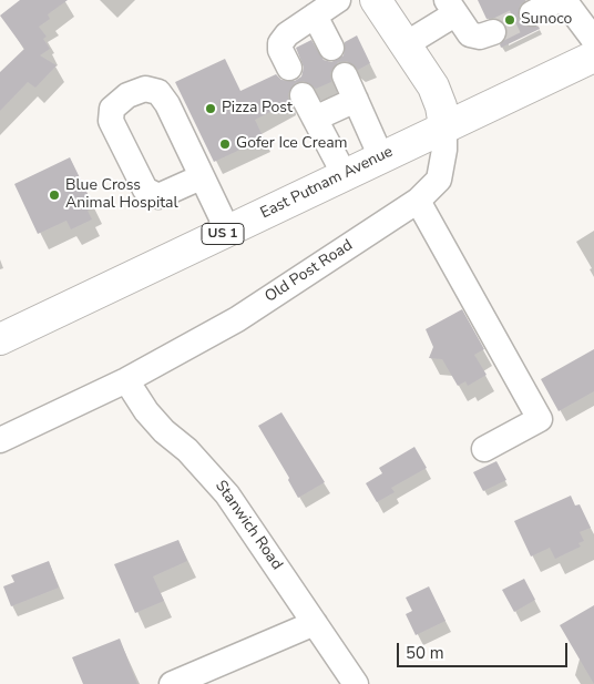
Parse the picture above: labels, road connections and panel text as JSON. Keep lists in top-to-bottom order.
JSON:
{
  "streets": {
    "main road": ["East Putnam Avenue", "US 1"],
    "street": ["Old Post Road", "Stanwich Road"]
  },
  "crossings": [
    ["East Putnam Avenue", "Old Post Road"],
    ["Old Post Road", "Stanwich Road"]
  ],
  "places": [
    "Sunoco",
    "Pizza Post",
    "Gofer Ice Cream",
    "Blue Cross Animal Hospital"
  ],
  "scale_bar": "50 m"
}
